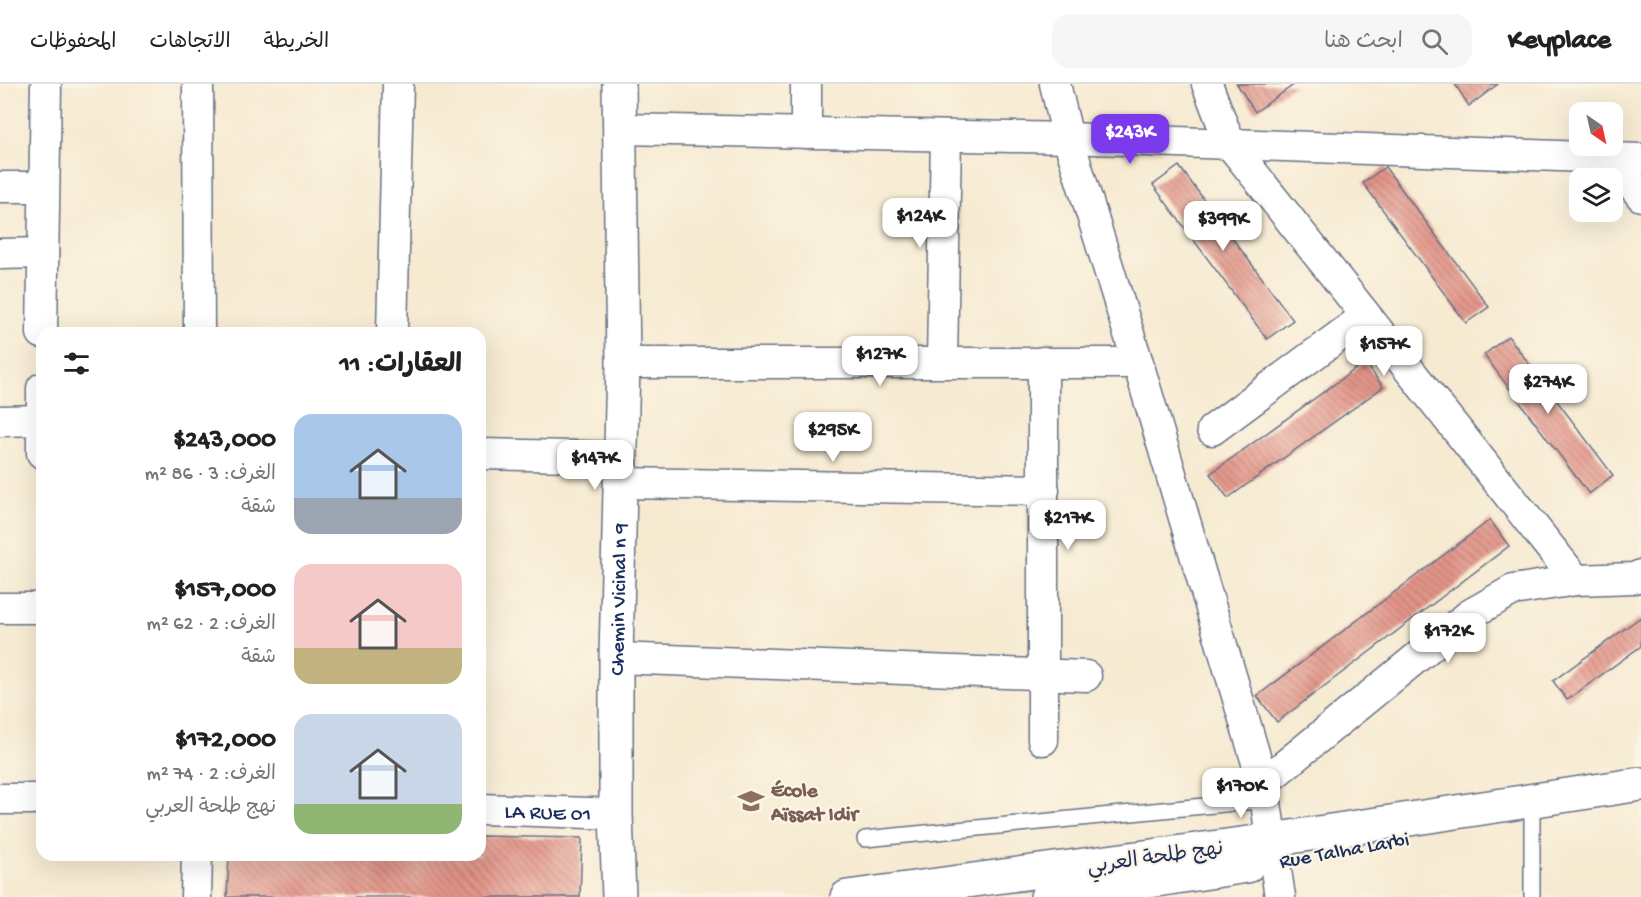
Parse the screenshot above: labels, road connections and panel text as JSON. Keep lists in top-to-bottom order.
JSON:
{
  "streets": {
    "street": [
      "Chemin Vicinal n 9",
      "LA RUE 01",
      "Rue Talha Larbi",
      "نهج طلحة العربي"
    ]
  },
  "crossings": [
    ["Chemin Vicinal n 9", "LA RUE 01"],
    ["Rue Talha Larbi", "نهج طلحة العربي"]
  ],
  "places": {
    "school or university": ["École Aïssat Idir"]
  },
  "north": "bottom right",
  "page": {
    "header": "Keyplace",
    "search": "ابحث هنا",
    "nav": ["الخريطة", "الاتجاهات", "المحفوظات"],
    "price": [
      "$243K",
      "$124K",
      "$399K",
      "$157K",
      "$127K",
      "$274K",
      "$295K",
      "$147K",
      "$217K",
      "$172K",
      "$170K"
    ],
    "heading": "العقارات: 11",
    "list": [
      {
        "name": "$243,000",
        "note": "الغرف: 3 · 86 m² · شقة"
      },
      {
        "name": "$157,000",
        "note": "الغرف: 2 · 62 m² · شقة"
      },
      {
        "name": "$172,000",
        "note": "الغرف: 2 · 74 m² · نهج طلحة العربي"
      }
    ]
  }
}
